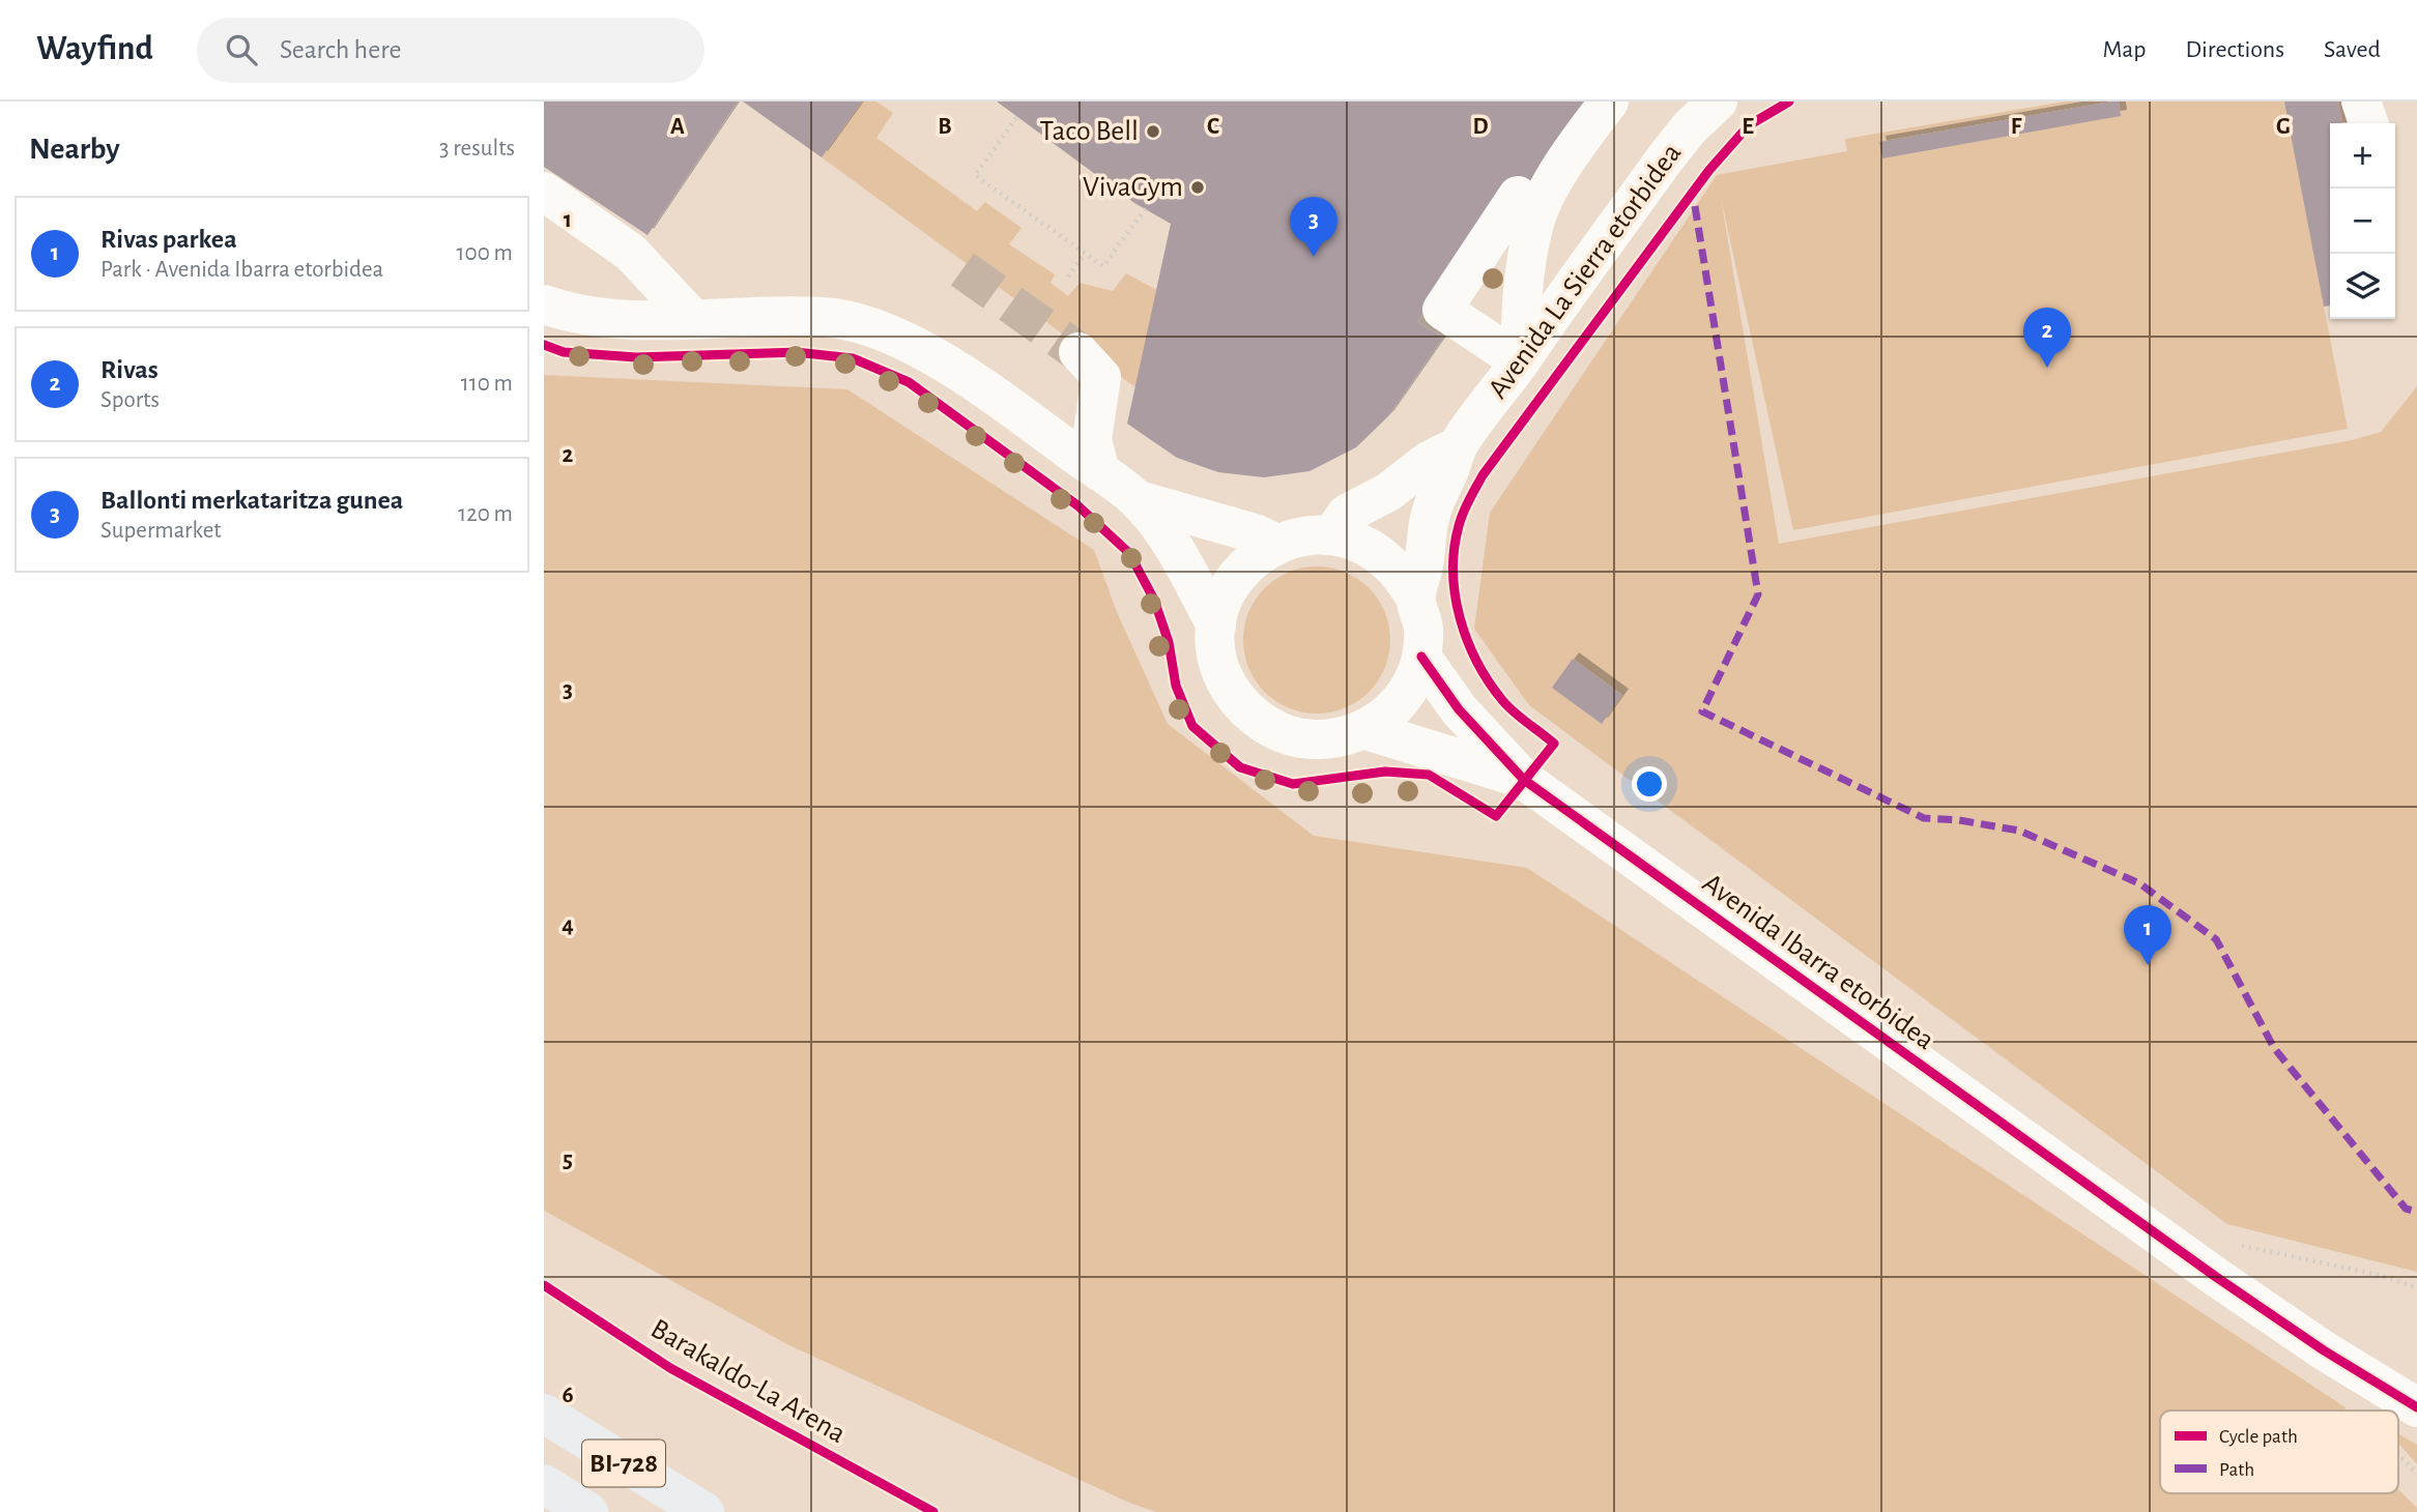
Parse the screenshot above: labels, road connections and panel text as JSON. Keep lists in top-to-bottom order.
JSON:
{
  "streets": {
    "main road": ["BI-728"],
    "street": ["Avenida La Sierra etorbidea", "Avenida Ibarra etorbidea"],
    "cycle path": ["Barakaldo-La Arena"]
  },
  "crossings": [
    ["Avenida La Sierra etorbidea", "Avenida Ibarra etorbidea"]
  ],
  "places": ["Taco Bell", "VivaGym"],
  "legend": ["Cycle path", "Path"],
  "page": {
    "header": "Wayfind",
    "search": "Search here",
    "nav": ["Map", "Directions", "Saved"],
    "heading": ["Nearby", "3 results"],
    "map_buttons": ["+", "−"],
    "list": [
      {
        "mark": "1",
        "name": "Rivas parkea",
        "note": "Park · Avenida Ibarra etorbidea",
        "value": "100 m"
      },
      {
        "mark": "2",
        "name": "Rivas",
        "note": "Sports",
        "value": "110 m"
      },
      {
        "mark": "3",
        "name": "Ballonti merkataritza gunea",
        "note": "Supermarket",
        "value": "120 m"
      }
    ],
    "pins": ["3", "2", "1"]
  },
  "grid": {
    "columns": [
      "A",
      "B",
      "C",
      "D",
      "E",
      "F",
      "G"
    ],
    "rows": [
      "1",
      "2",
      "3",
      "4",
      "5",
      "6"
    ]
  }
}
